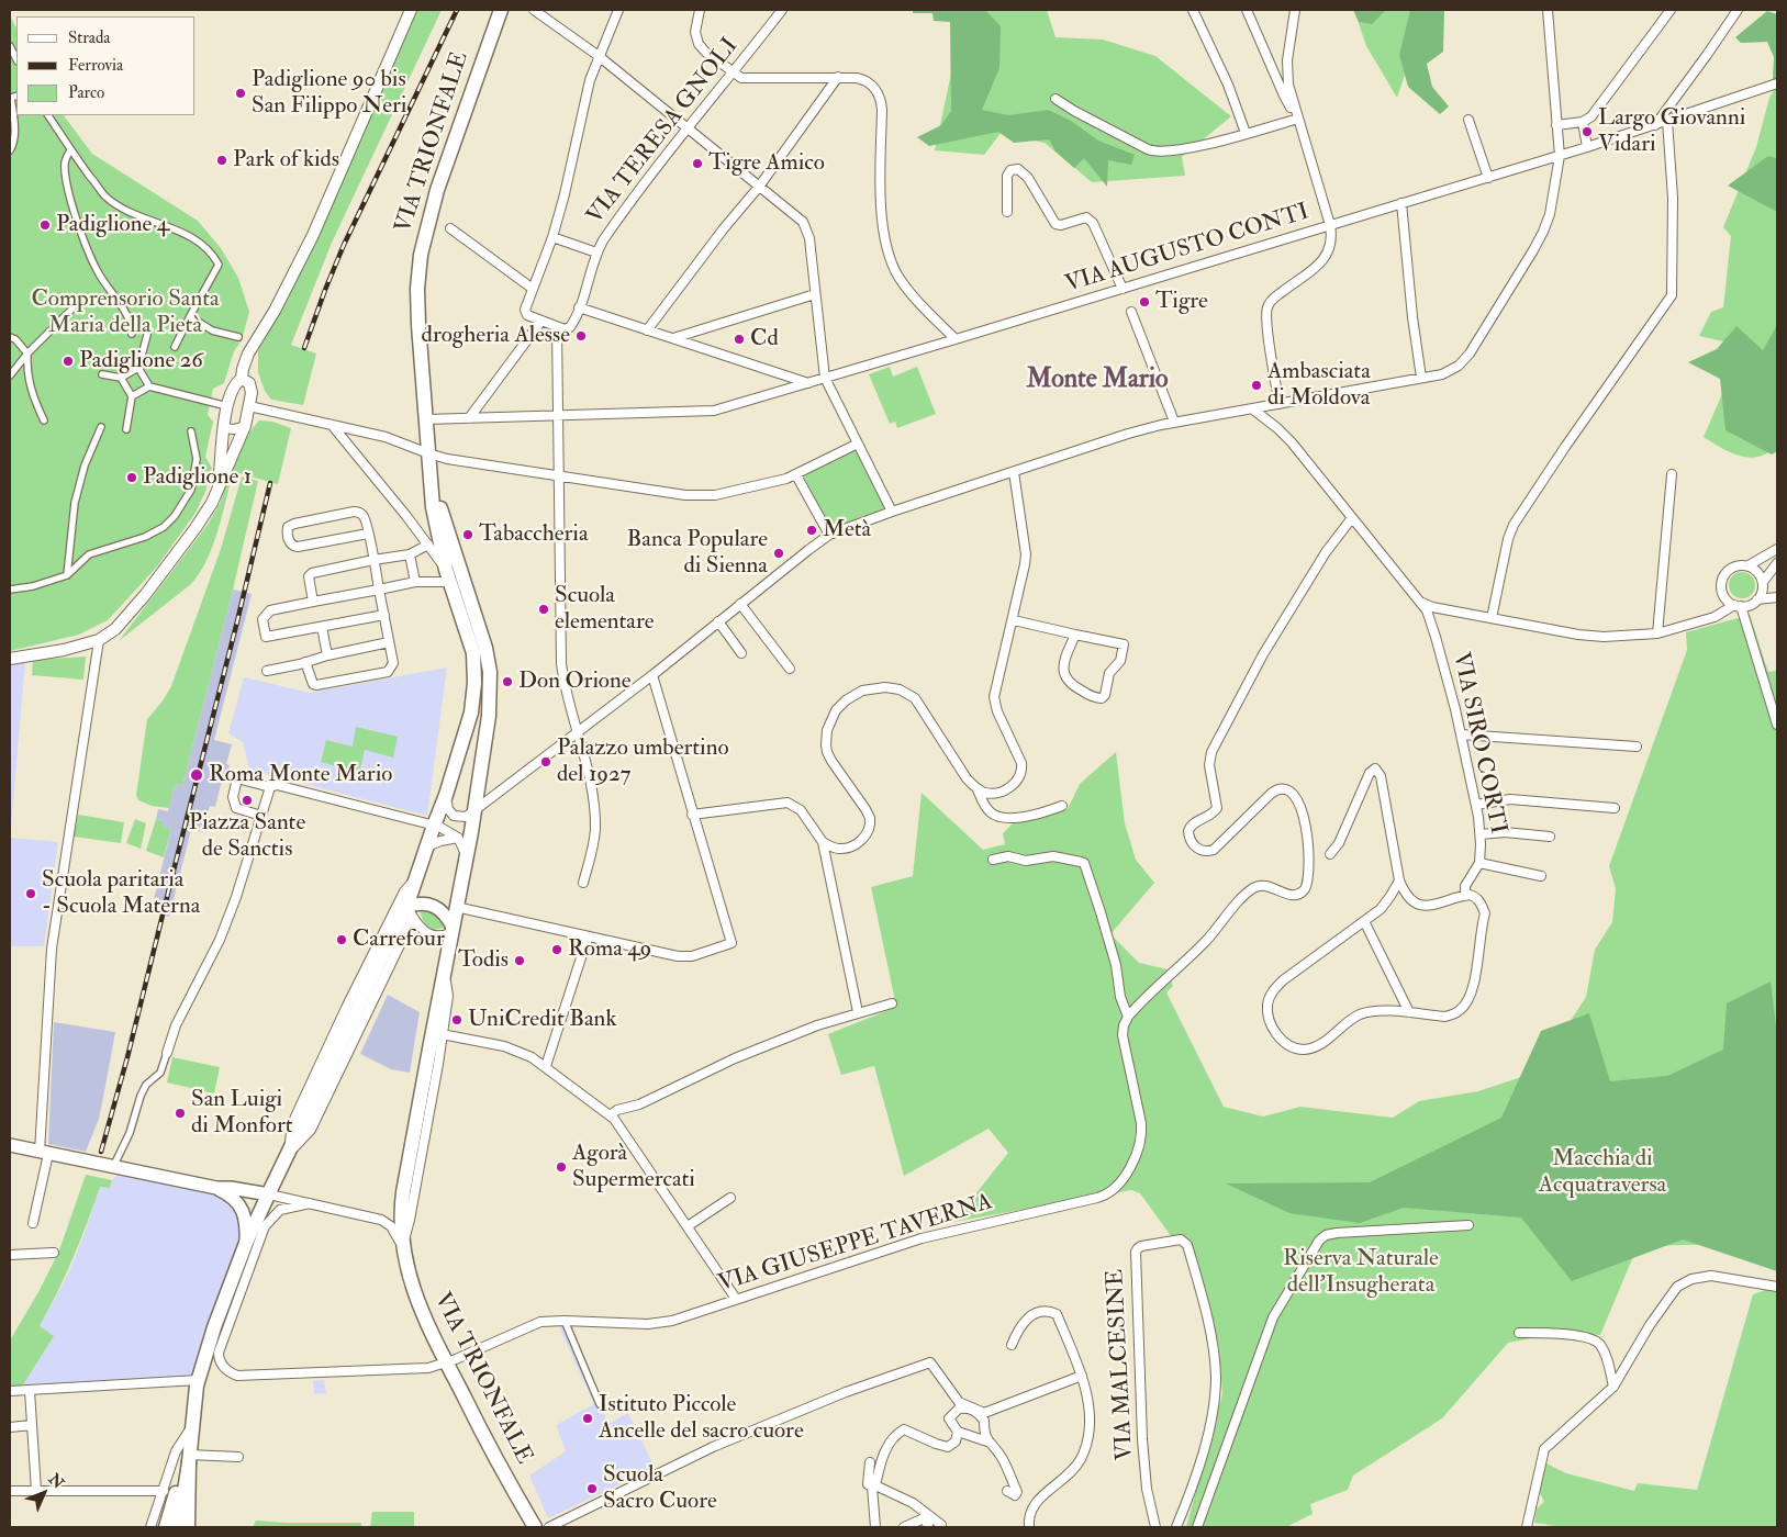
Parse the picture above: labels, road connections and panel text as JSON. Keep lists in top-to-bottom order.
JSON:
{
  "streets": {
    "main road": ["VIA TRIONFALE"],
    "street": [
      "VIA TERESA GNOLI",
      "VIA AUGUSTO CONTI",
      "VIA SIRO CORTI",
      "VIA GIUSEPPE TAVERNA",
      "VIA MALCESINE"
    ]
  },
  "crossings": [
    ["VIA TRIONFALE", "VIA AUGUSTO CONTI"],
    ["VIA TRIONFALE", "VIA GIUSEPPE TAVERNA"]
  ],
  "districts": ["Monte Mario"],
  "parks": ["Comprensorio Santa Maria della Pietà", "Macchia di Acquatraversa", "Riserva Naturale dell'Insugherata"],
  "places": [
    "Padiglione 90 bis San Filippo Neri",
    "Largo Giovanni Vidari",
    "Park of kids",
    "Tigre Amico",
    "Padiglione 4",
    "Tigre",
    "drogheria Alesse",
    "Cd",
    "Padiglione 26",
    "Ambasciata di Moldova",
    "Padiglione 1",
    "Metà",
    "Tabaccheria",
    "Banca Populare di Sienna",
    "Scuola elementare",
    "Don Orione",
    "Palazzo umbertino del 1927",
    "Roma Monte Mario",
    "Piazza Sante de Sanctis",
    "Scuola paritaria - Scuola Materna",
    "Carrefour",
    "Roma 49",
    "Todis",
    "UniCredit Bank",
    "San Luigi di Monfort",
    "Agorà Supermercati",
    "Istituto Piccole Ancelle del sacro cuore",
    "Scuola Sacro Cuore"
  ],
  "legend": ["Strada", "Ferrovia", "Parco"],
  "north": "top right"
}
